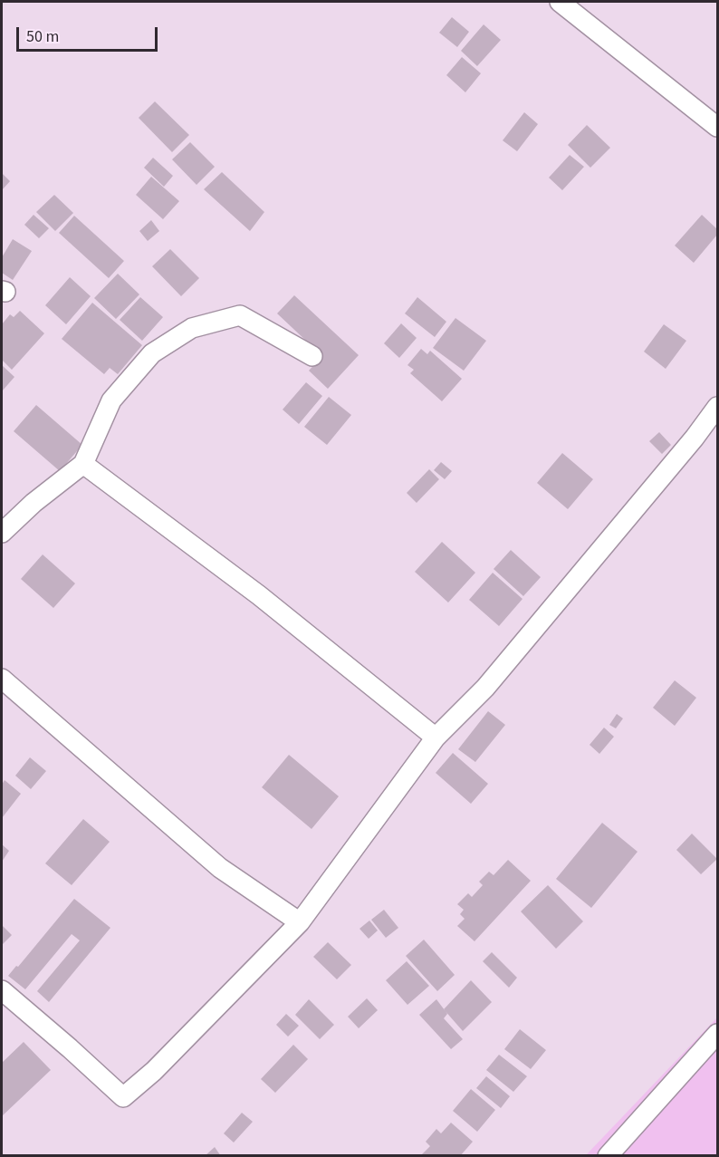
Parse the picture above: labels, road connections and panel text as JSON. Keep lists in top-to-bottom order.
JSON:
{
  "scale_bar": "50 m"
}
